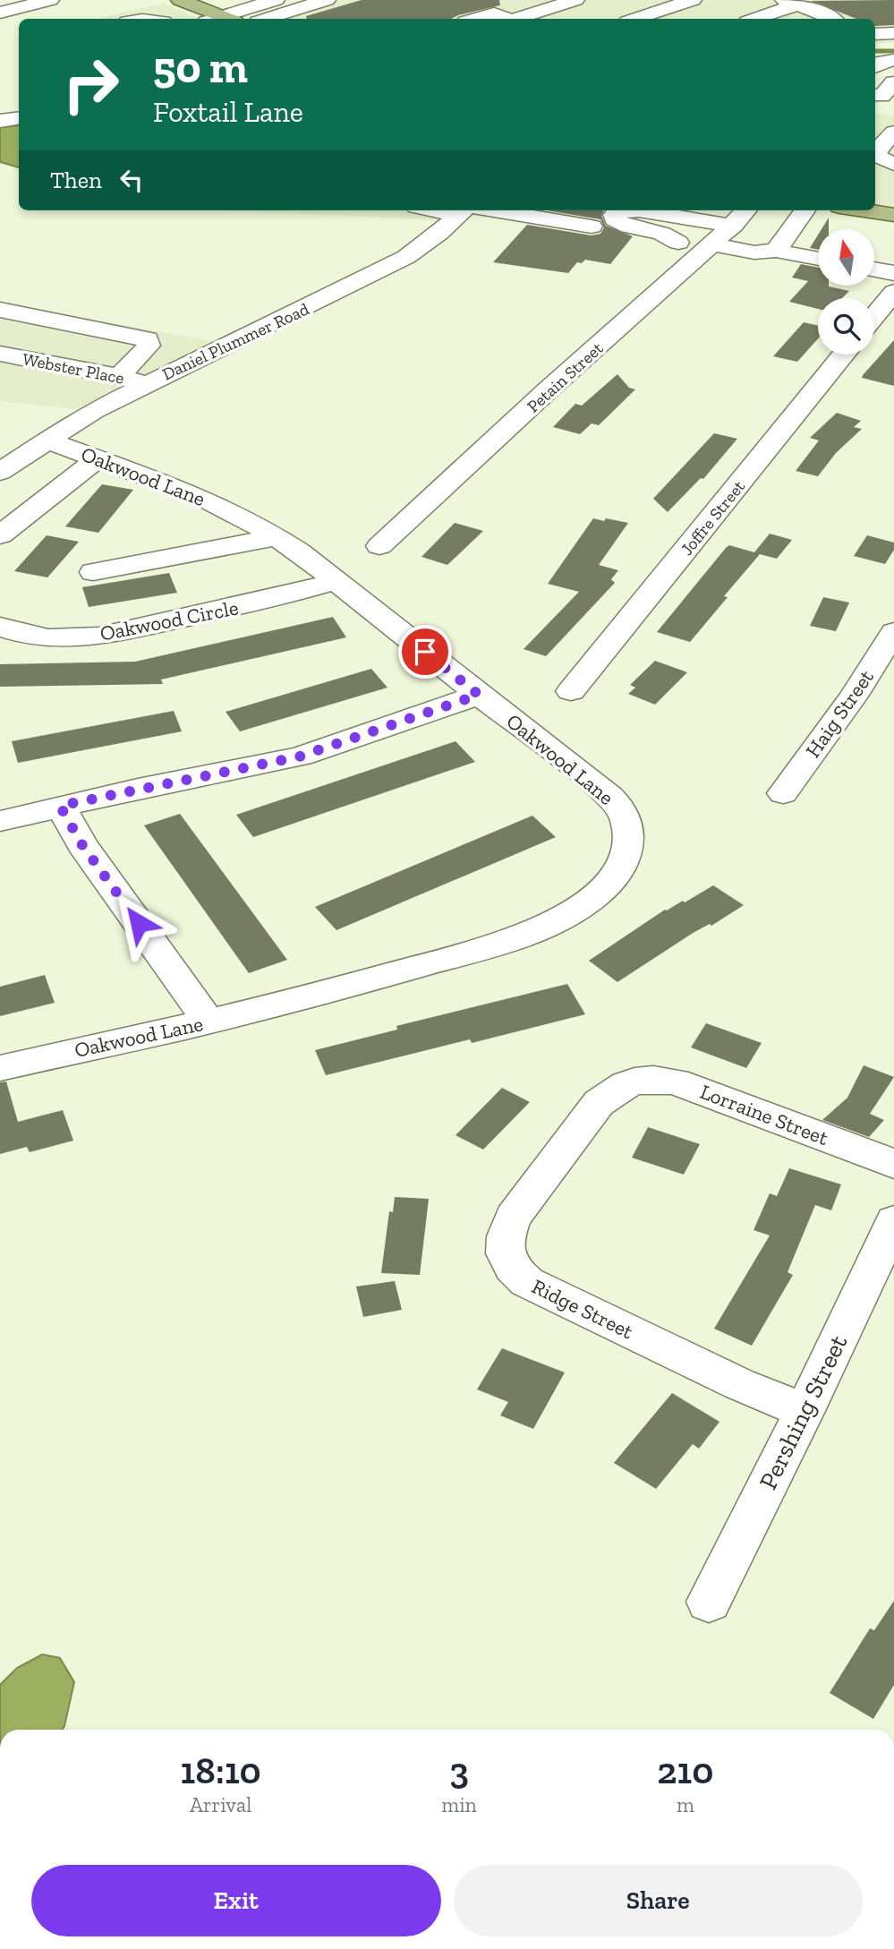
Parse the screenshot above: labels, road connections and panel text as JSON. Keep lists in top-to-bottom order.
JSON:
{
  "streets": {
    "street": [
      "Daniel Plummer Road",
      "Webster Place",
      "Petain Street",
      "Oakwood Lane",
      "Joffre Street",
      "Oakwood Circle",
      "Haig Street",
      "Lorraine Street",
      "Ridge Street",
      "Pershing Street"
    ]
  },
  "crossings": [
    ["Daniel Plummer Road", "Webster Place"],
    ["Daniel Plummer Road", "Oakwood Lane"],
    ["Oakwood Lane", "Oakwood Circle"],
    ["Lorraine Street", "Ridge Street"],
    ["Ridge Street", "Pershing Street"]
  ],
  "north": "top",
  "page": {
    "turn": ["50 m", "Foxtail Lane"],
    "then": "Then",
    "eta": [
      "18:10",
      "Arrival",
      "3",
      "min",
      "210",
      "m"
    ],
    "buttons": ["Exit", "Share"]
  }
}
